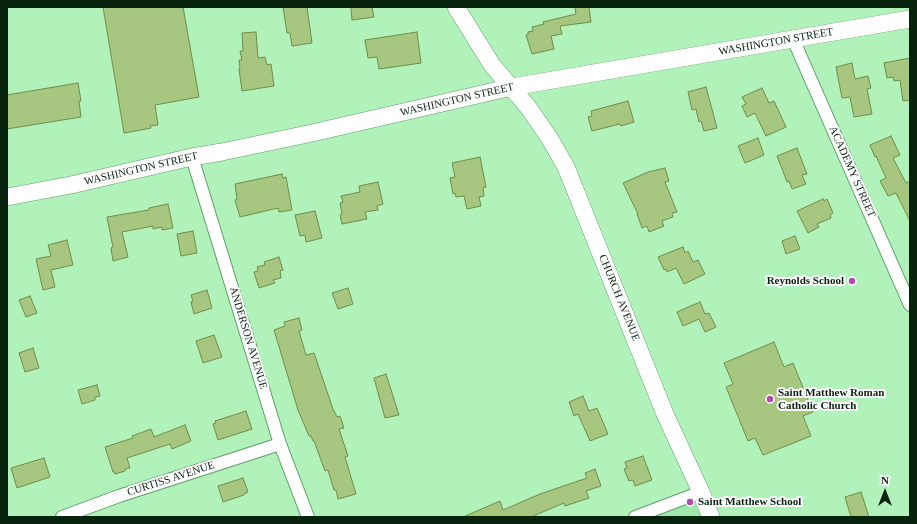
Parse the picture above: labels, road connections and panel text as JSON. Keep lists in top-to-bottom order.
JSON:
{
  "streets": {
    "main road": ["WASHINGTON STREET", "CHURCH AVENUE"],
    "street": ["ACADEMY STREET", "ANDERSON AVENUE", "CURTISS AVENUE"]
  },
  "crossings": [
    ["WASHINGTON STREET", "ACADEMY STREET"],
    ["WASHINGTON STREET", "CHURCH AVENUE"],
    ["WASHINGTON STREET", "ANDERSON AVENUE"],
    ["ANDERSON AVENUE", "CURTISS AVENUE"]
  ],
  "places": ["Reynolds School", "Saint Matthew Roman Catholic Church", "Saint Matthew School"],
  "north": "top"
}
